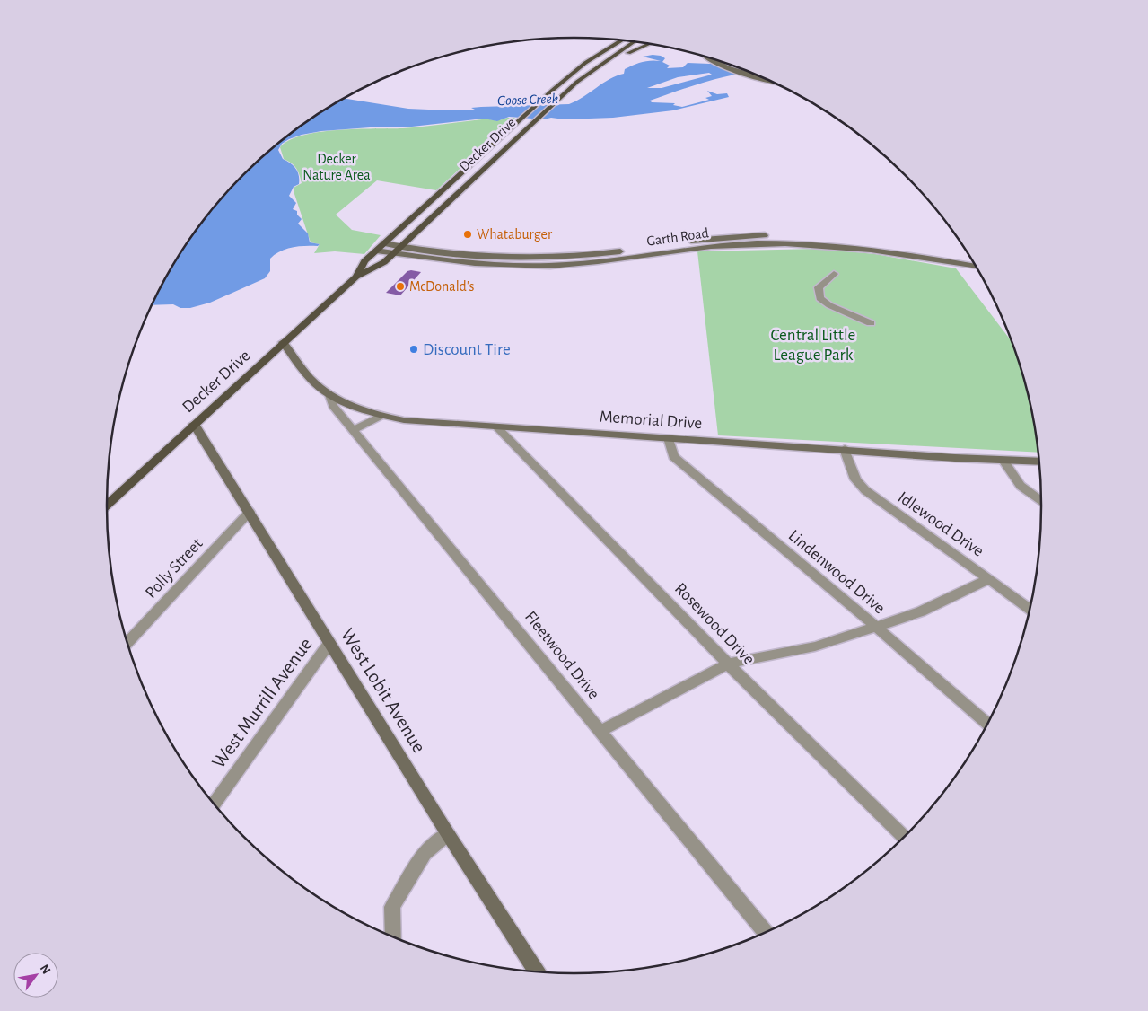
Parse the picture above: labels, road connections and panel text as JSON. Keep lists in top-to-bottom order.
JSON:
{
  "streets": {
    "main road": ["Decker Drive"],
    "street": [
      "Garth Road",
      "Memorial Drive",
      "Idlewood Drive",
      "Polly Street",
      "Lindenwood Drive",
      "Rosewood Drive",
      "Fleetwood Drive",
      "West Lobit Avenue",
      "West Murrill Avenue"
    ]
  },
  "crossings": [
    ["Decker Drive", "Garth Road"],
    ["Decker Drive", "Memorial Drive"],
    ["Decker Drive", "West Lobit Avenue"],
    ["Memorial Drive", "Idlewood Drive"],
    ["Memorial Drive", "Lindenwood Drive"],
    ["Memorial Drive", "Rosewood Drive"],
    ["Memorial Drive", "Fleetwood Drive"],
    ["Polly Street", "West Lobit Avenue"],
    ["West Lobit Avenue", "West Murrill Avenue"]
  ],
  "water": ["Goose Creek"],
  "parks": ["Decker Nature Area", "Central Little League Park"],
  "places": ["Whataburger", "McDonald's", "Discount Tire"],
  "north": "top right"
}
